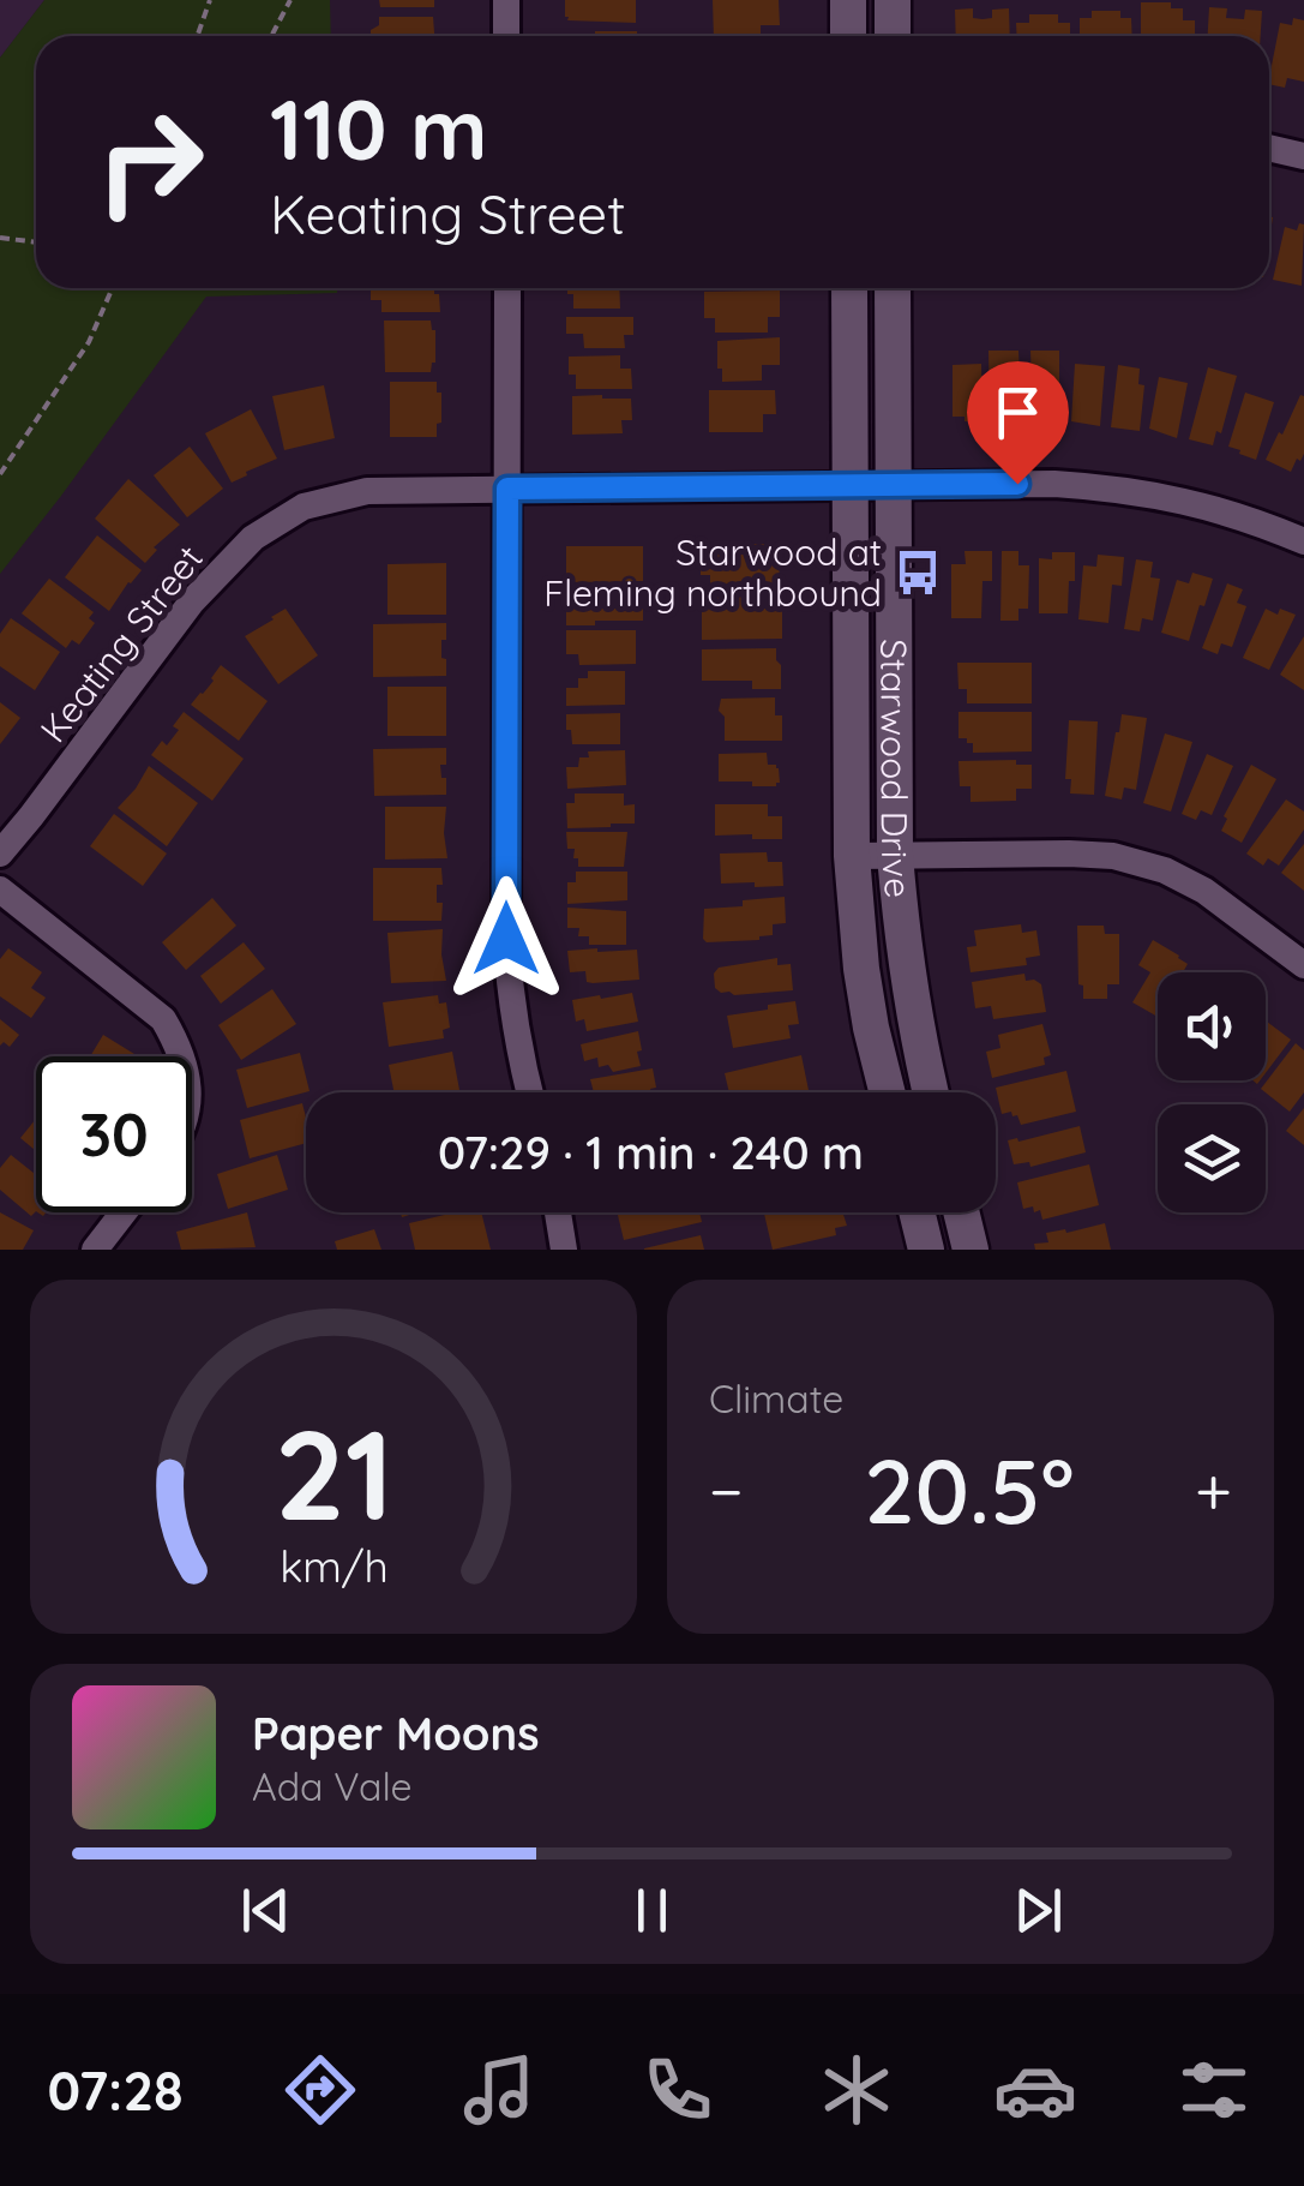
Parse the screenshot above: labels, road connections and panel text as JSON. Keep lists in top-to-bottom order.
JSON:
{
  "streets": {
    "street": ["Keating Street", "Starwood Drive"]
  },
  "crossings": [
    ["Keating Street", "Starwood Drive"]
  ],
  "places": {
    "bus stop": ["Starwood at Fleming northbound"]
  },
  "page": {
    "turn": ["110 m", "Keating Street"],
    "limit": "30",
    "trip": "07:29 · 1 min · 240 m",
    "tile": "Climate",
    "heat": ["−", "20.5°", "+"],
    "song": ["Paper Moons", "Ada Vale"],
    "tabs": "07:28",
    "gauge": ["21", "km/h"]
  }
}
